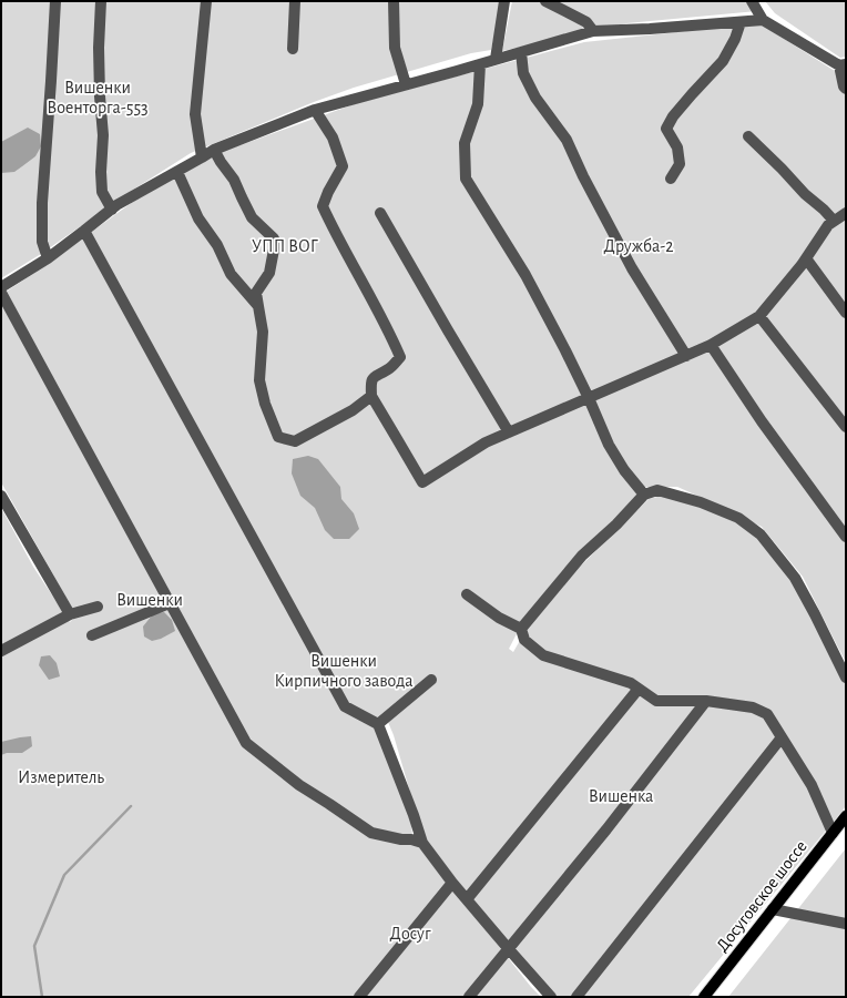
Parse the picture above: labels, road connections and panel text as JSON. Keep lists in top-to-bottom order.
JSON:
{
  "streets": {
    "main road": ["Досуговское шоссе"]
  },
  "parks": [
    "Вишенки Военторга-553",
    "УПП ВОГ",
    "Дружба-2",
    "Вишенки",
    "Вишенки Кирпичного завода",
    "Измеритель",
    "Вишенка",
    "Досуг"
  ]
}
